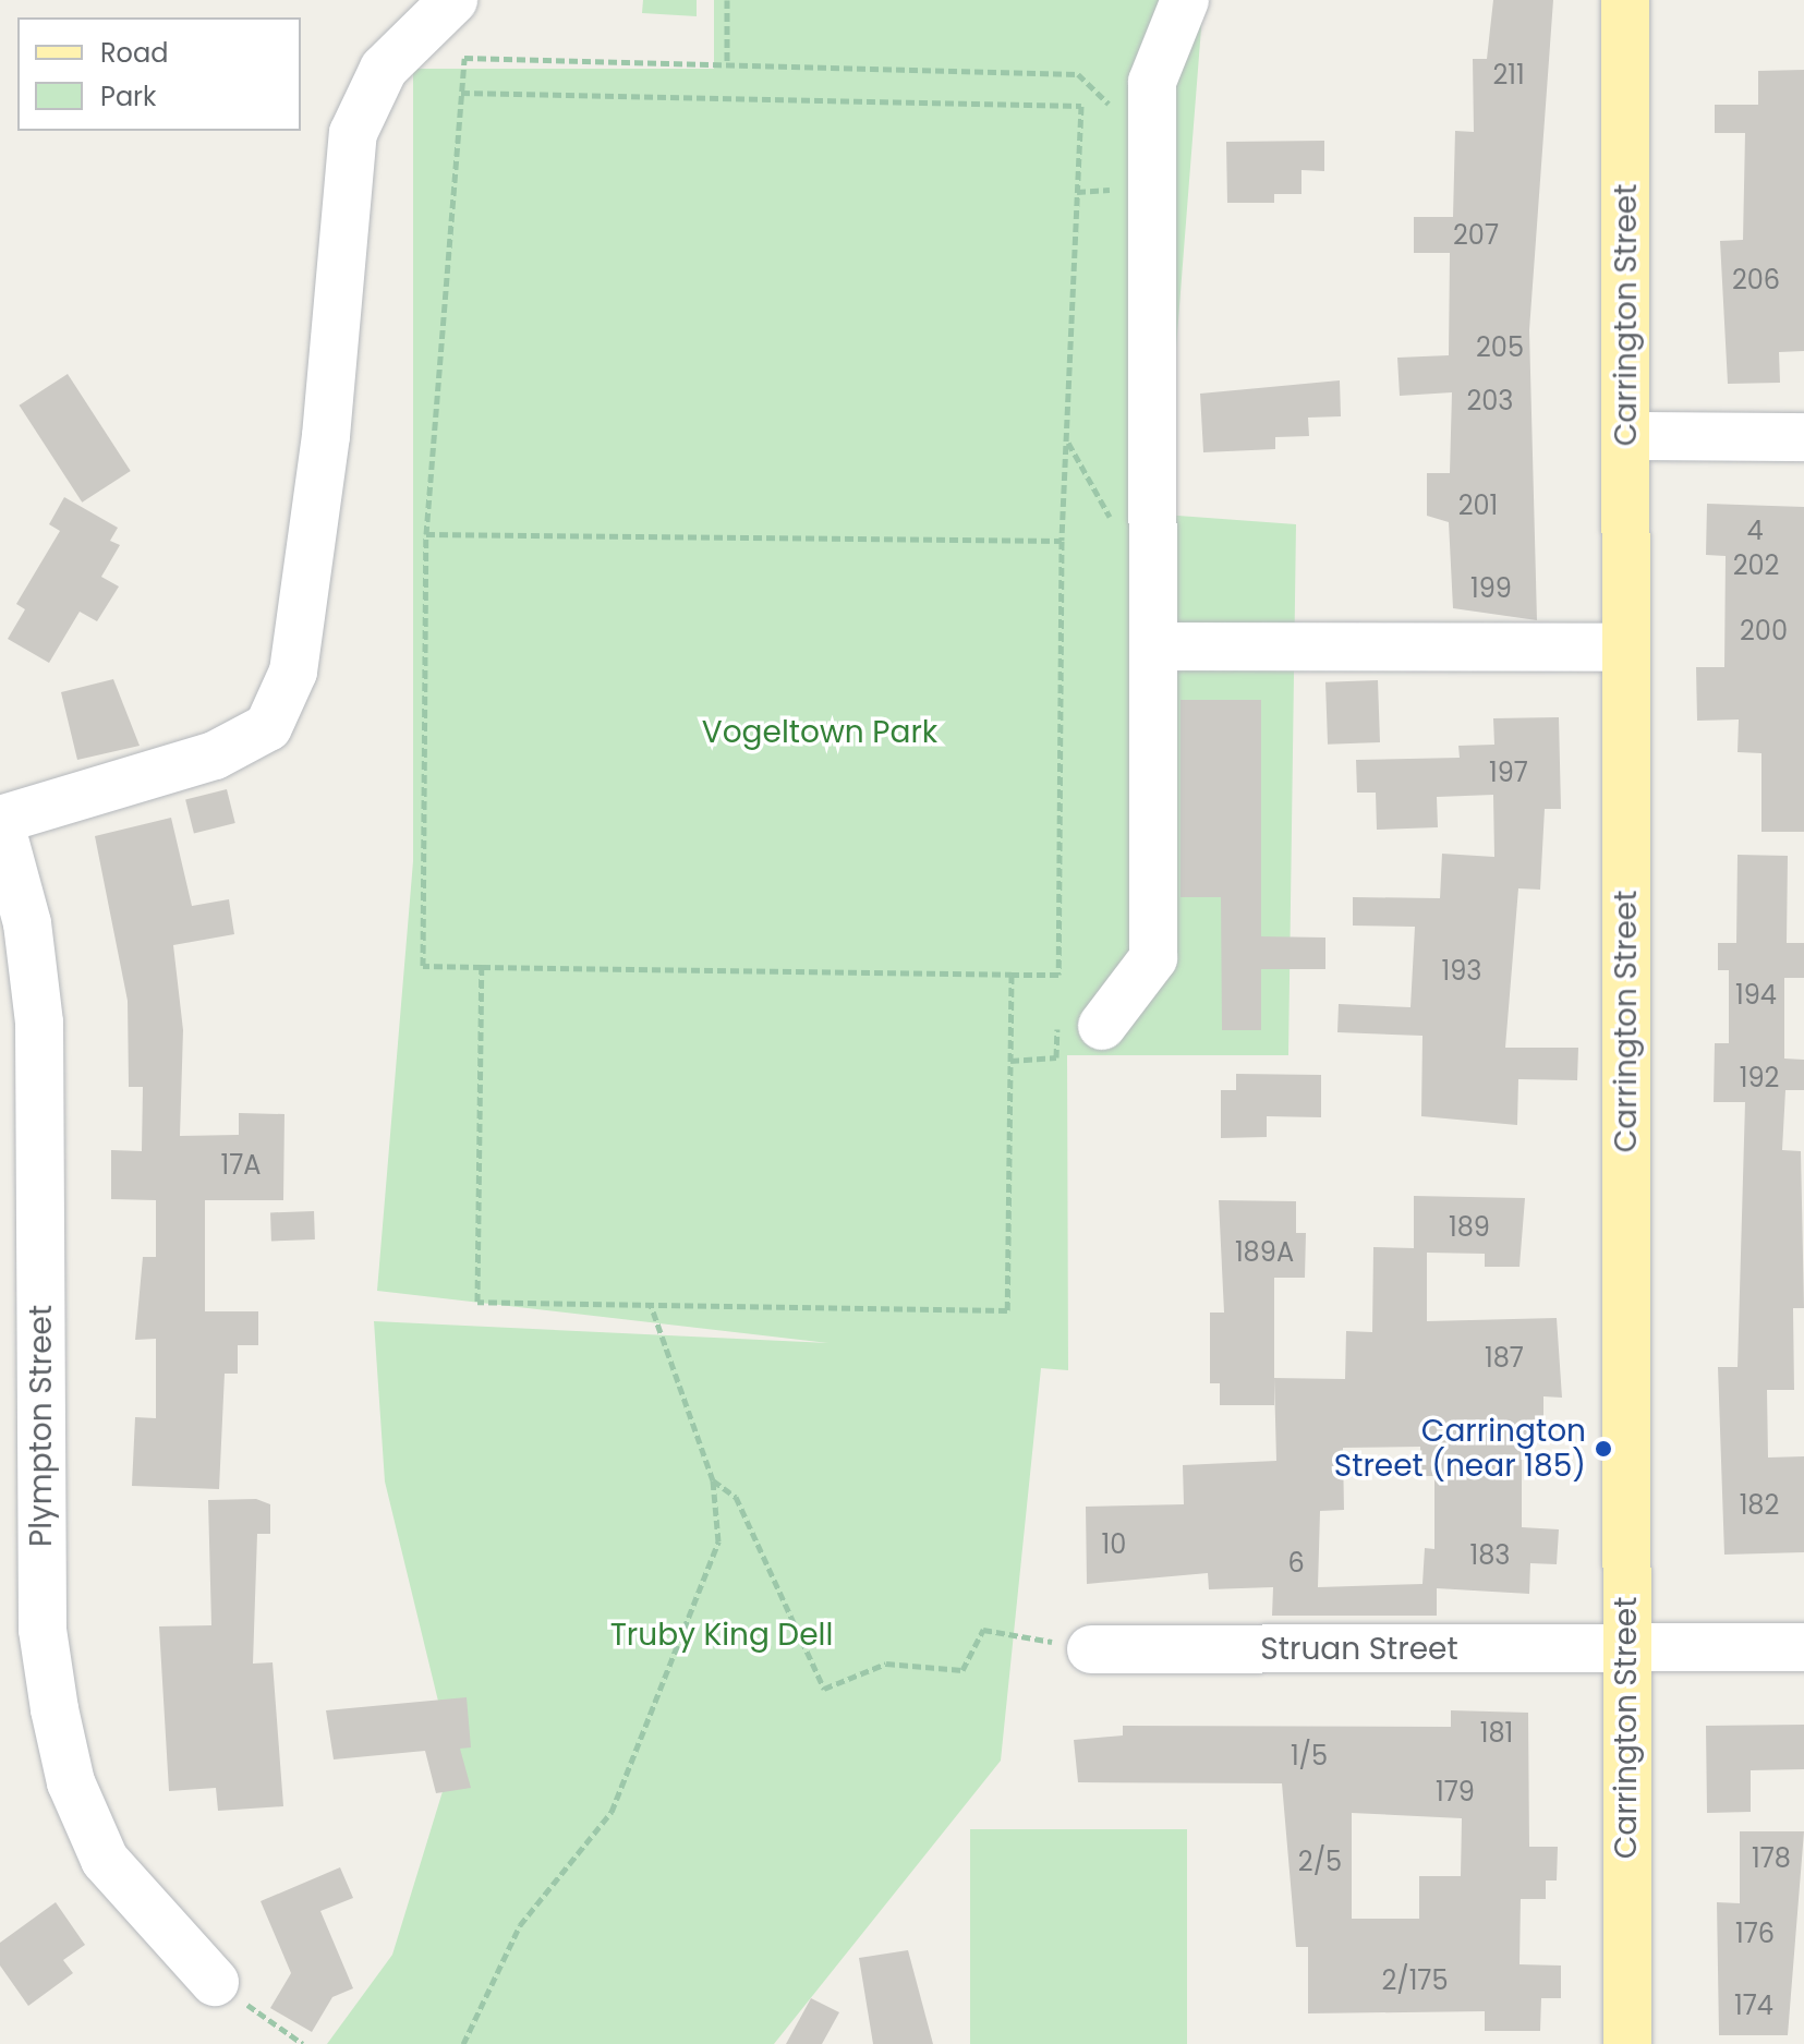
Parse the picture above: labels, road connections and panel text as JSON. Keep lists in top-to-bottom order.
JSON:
{
  "streets": {
    "main road": ["Carrington Street"],
    "street": ["Plympton Street", "Struan Street"]
  },
  "crossings": [
    ["Carrington Street", "Struan Street"]
  ],
  "parks": ["Vogeltown Park", "Truby King Dell"],
  "places": ["Carrington Street (near 185)"],
  "house_numbers": [
    "211",
    "207",
    "206",
    "205",
    "203",
    "201",
    "4",
    "202",
    "199",
    "200",
    "197",
    "193",
    "194",
    "192",
    "17A",
    "189",
    "189A",
    "187",
    "182",
    "10",
    "183",
    "6",
    "181",
    "1/5",
    "179",
    "178",
    "2/5",
    "176",
    "2/175",
    "174"
  ],
  "legend": ["Road", "Park"]
}
